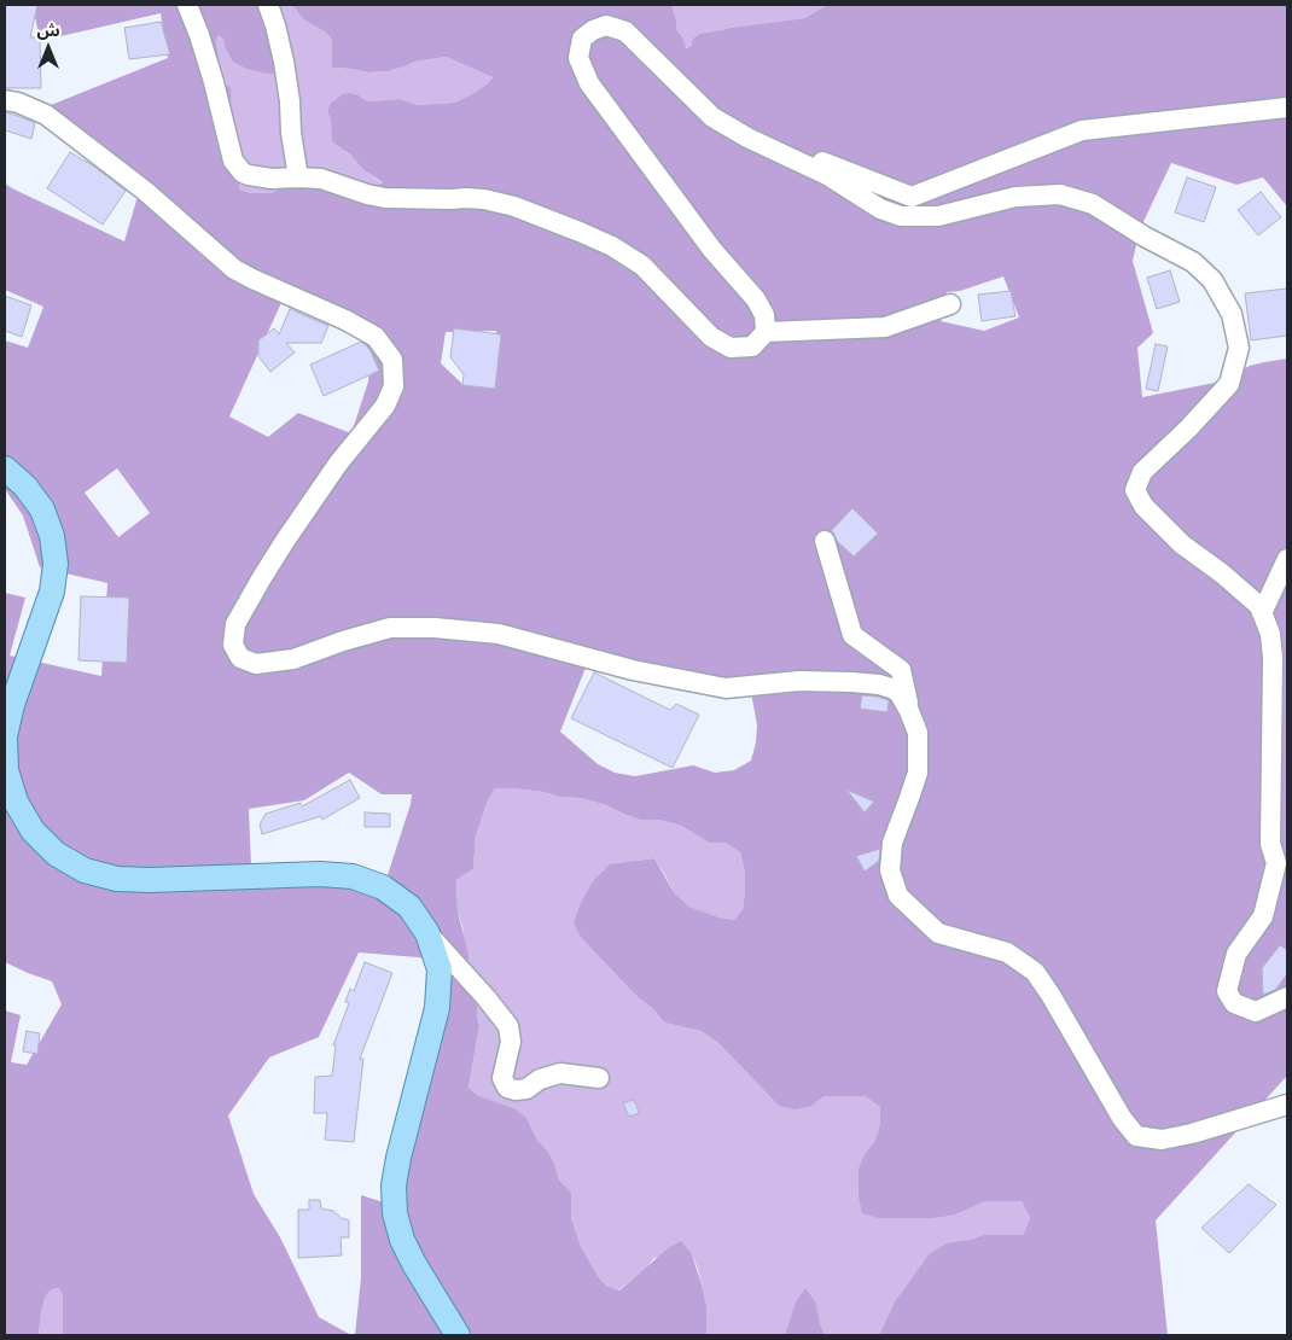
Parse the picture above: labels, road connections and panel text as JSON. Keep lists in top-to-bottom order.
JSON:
{
  "north": "top"
}
